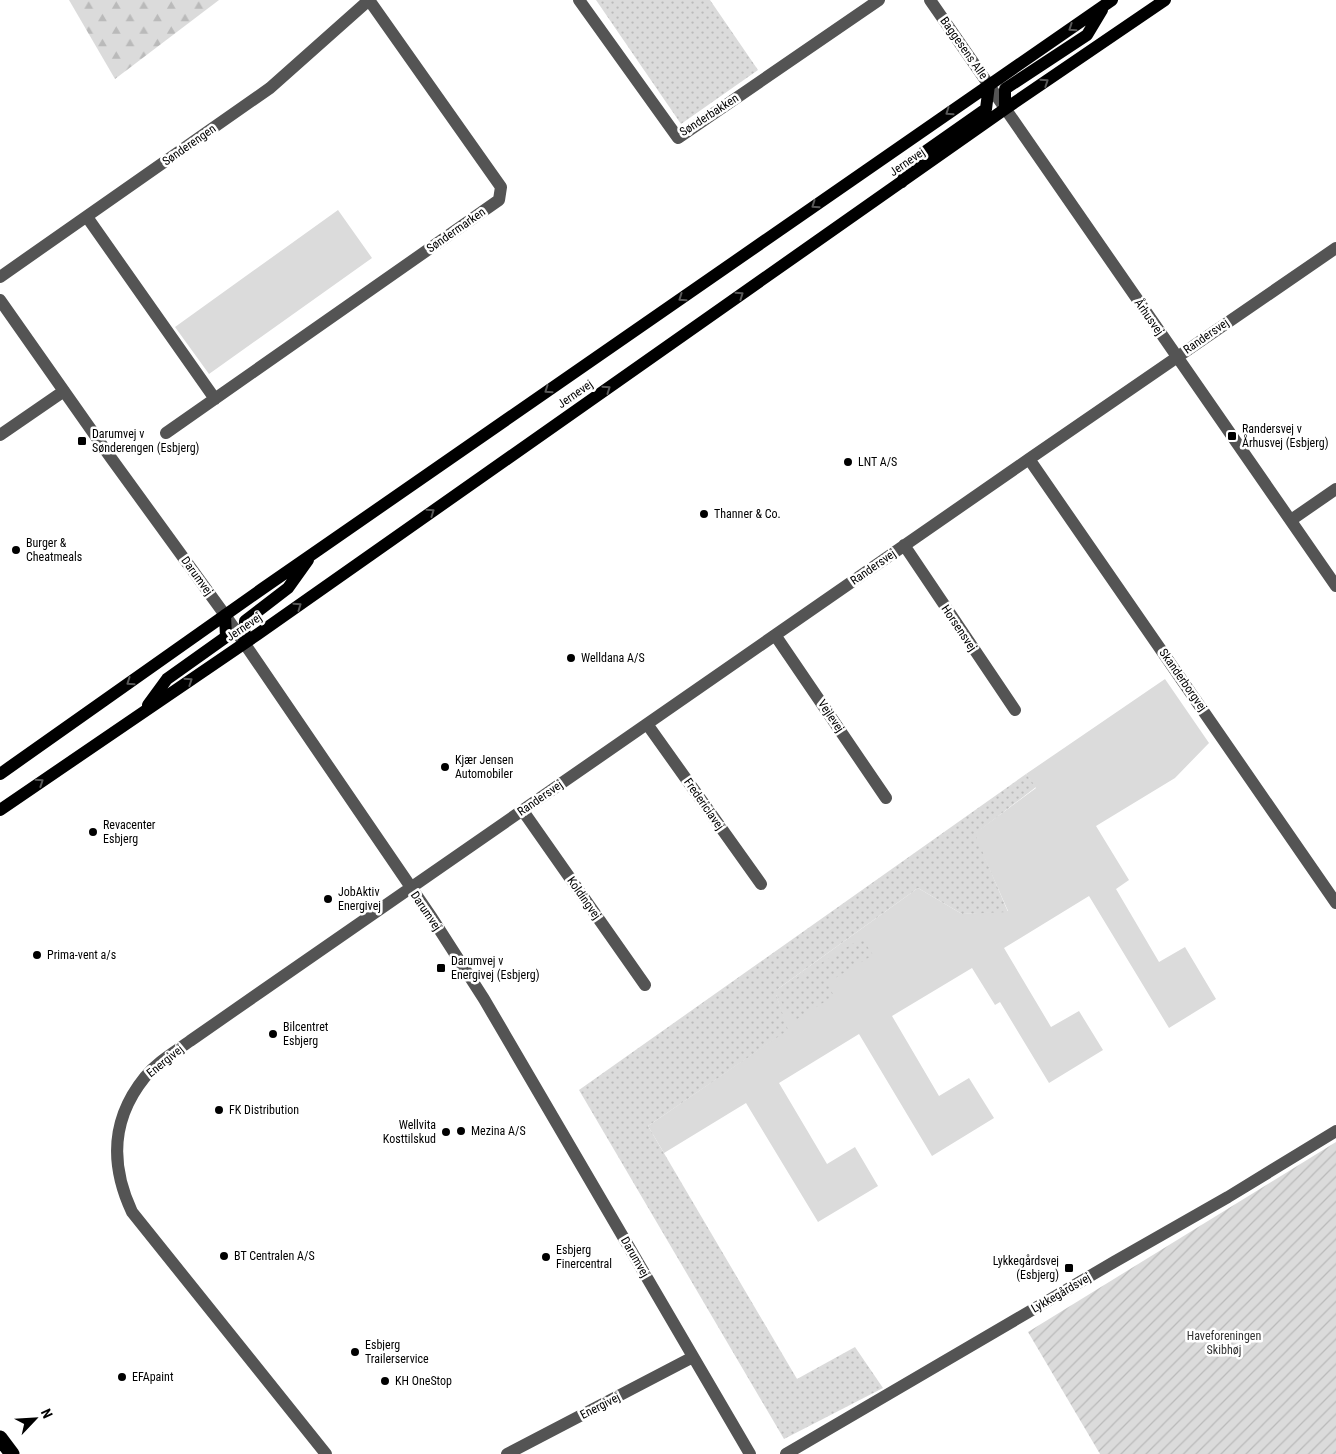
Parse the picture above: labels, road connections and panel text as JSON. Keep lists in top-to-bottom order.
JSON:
{
  "streets": {
    "main road": ["Jernevej"],
    "street": [
      "Baggesens Alle",
      "Sønderbakken",
      "Sønderengen",
      "Søndermarken",
      "Århusvej",
      "Randersvej",
      "Darumvej",
      "Horsensvej",
      "Skanderborgvej",
      "Vejlevej",
      "Fredericiavej",
      "Koldingvej",
      "Energivej",
      "Lykkegårdsvej"
    ]
  },
  "crossings": [
    ["Baggesens Alle", "Jernevej"],
    ["Baggesens Alle", "Århusvej"],
    ["Sønderengen", "Søndermarken"],
    ["Jernevej", "Århusvej"],
    ["Jernevej", "Darumvej"],
    ["Århusvej", "Randersvej"],
    ["Randersvej", "Darumvej"],
    ["Randersvej", "Horsensvej"],
    ["Randersvej", "Skanderborgvej"],
    ["Randersvej", "Vejlevej"],
    ["Randersvej", "Fredericiavej"],
    ["Randersvej", "Koldingvej"],
    ["Randersvej", "Energivej"],
    ["Darumvej", "Energivej"]
  ],
  "parks": ["Haveforeningen Skibhøj"],
  "places": {
    "transit": [
      "Randersvej v Århusvej (Esbjerg)",
      "Darumvej v Sønderengen (Esbjerg)",
      "Darumvej v Energivej (Esbjerg)",
      "Lykkegårdsvej (Esbjerg)"
    ],
    "other": [
      "LNT A/S",
      "Thanner & Co.",
      "Burger & Cheatmeals",
      "Welldana A/S",
      "Kjær Jensen Automobiler",
      "Revacenter Esbjerg",
      "JobAktiv Energivej",
      "Prima-vent a/s",
      "Bilcentret Esbjerg",
      "FK Distribution",
      "Mezina A/S",
      "Wellvita Kosttilskud",
      "BT Centralen A/S",
      "Esbjerg Finercentral",
      "Esbjerg Trailerservice",
      "EFApaint",
      "KH OneStop"
    ]
  },
  "north": "top right"
}
